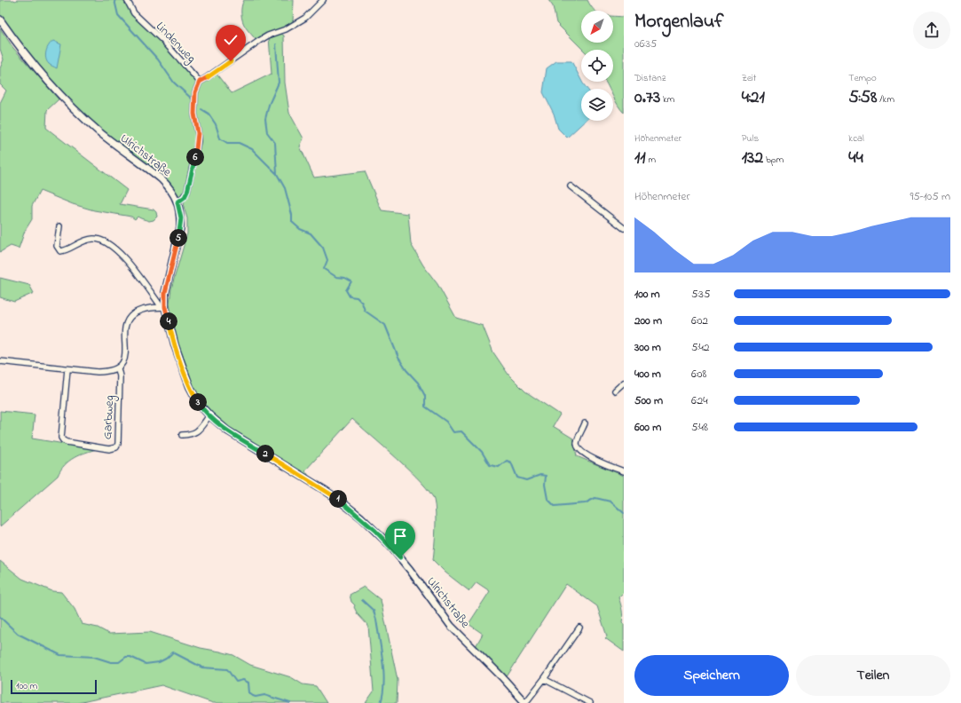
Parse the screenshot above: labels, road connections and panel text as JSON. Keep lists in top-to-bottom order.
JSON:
{
  "streets": {
    "street": ["Lindenweg", "Ulrichstraße", "Garbweg"]
  },
  "scale_bar": "100 m",
  "north": "bottom left",
  "page": {
    "heading": ["Morgenlauf", "06:35"],
    "stats": [
      ["Distanz", "0.73 km"],
      ["Zeit", "4:21"],
      ["Tempo", "5:58 /km"],
      ["Höhenmeter", "11 m"],
      ["Puls", "132 bpm"],
      ["kcal", "44"]
    ],
    "pins": [
      "6",
      "5",
      "4",
      "3",
      "2",
      "1"
    ],
    "chart": ["Höhenmeter", "95–105 m"],
    "list": [
      {
        "name": "100 m",
        "note": "5:35"
      },
      {
        "name": "200 m",
        "note": "6:02"
      },
      {
        "name": "300 m",
        "note": "5:42"
      },
      {
        "name": "400 m",
        "note": "6:08"
      },
      {
        "name": "500 m",
        "note": "6:24"
      },
      {
        "name": "600 m",
        "note": "5:48"
      }
    ],
    "buttons": ["Speichern", "Teilen"],
    "scale": "100 m"
  }
}
